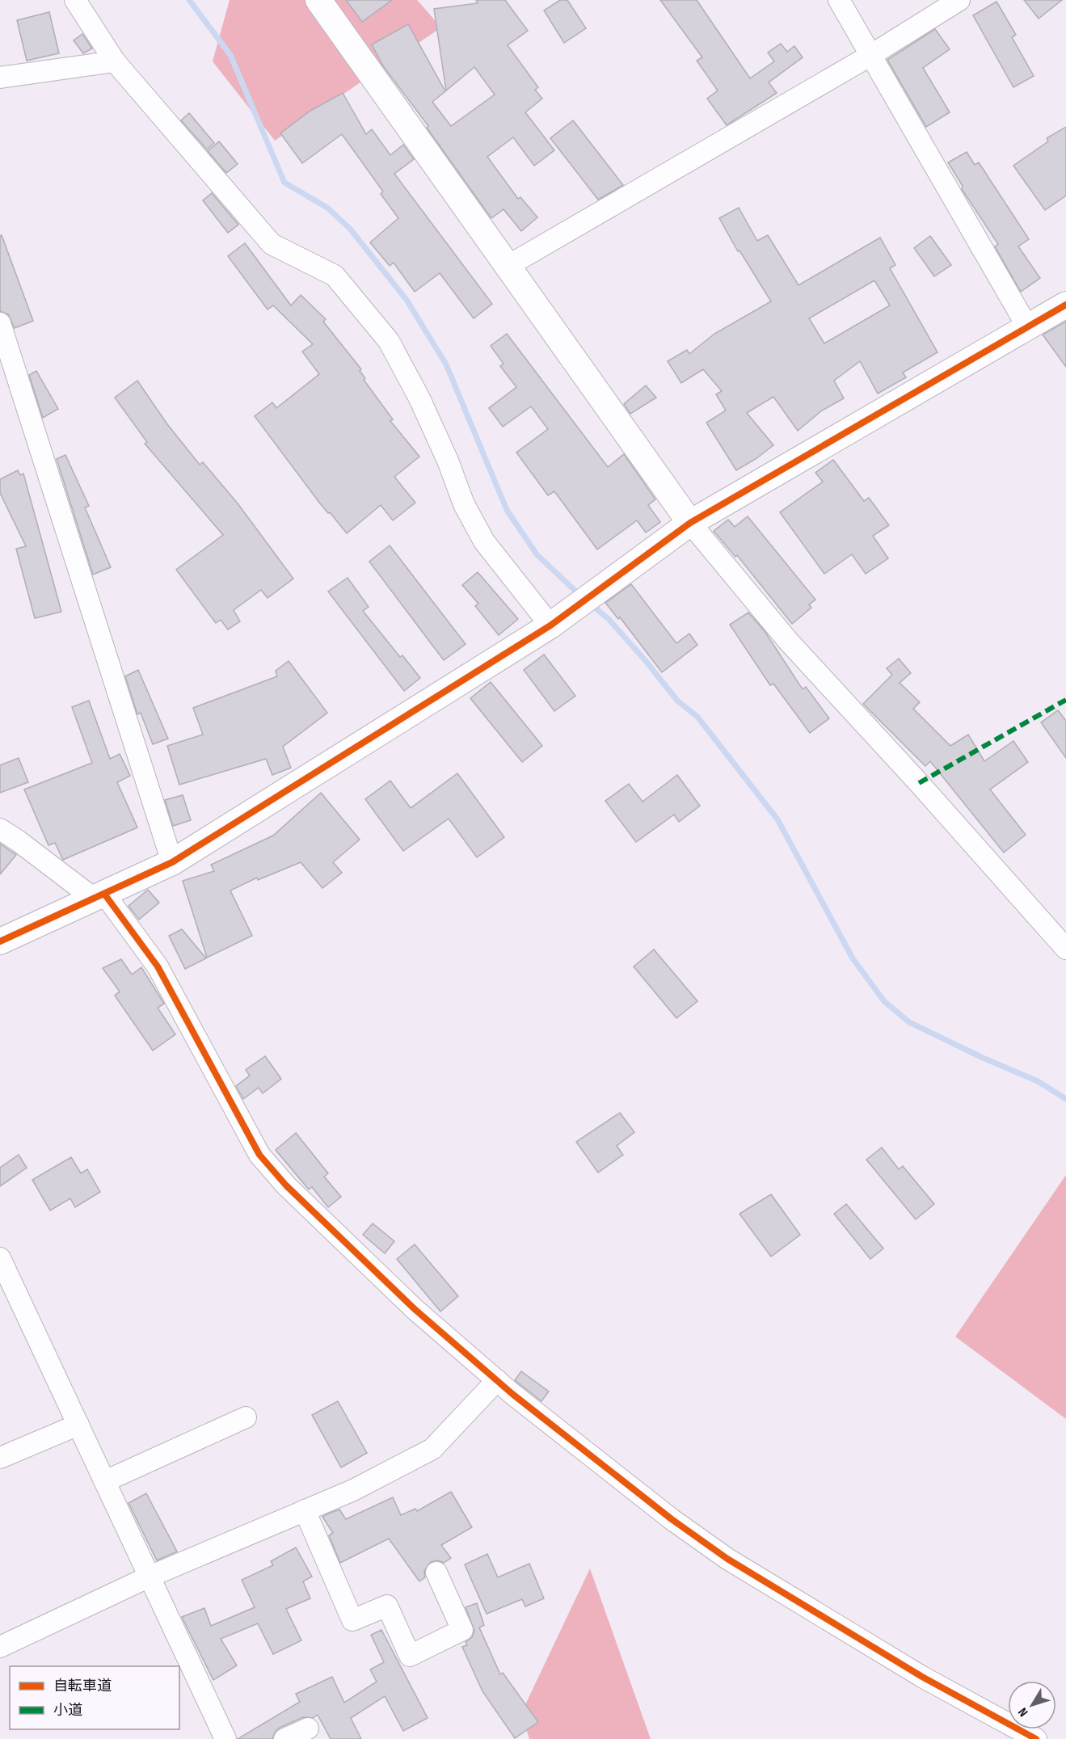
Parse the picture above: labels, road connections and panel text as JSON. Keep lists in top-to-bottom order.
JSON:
{
  "legend": ["自転車道", "小道"],
  "north": "bottom left"
}
